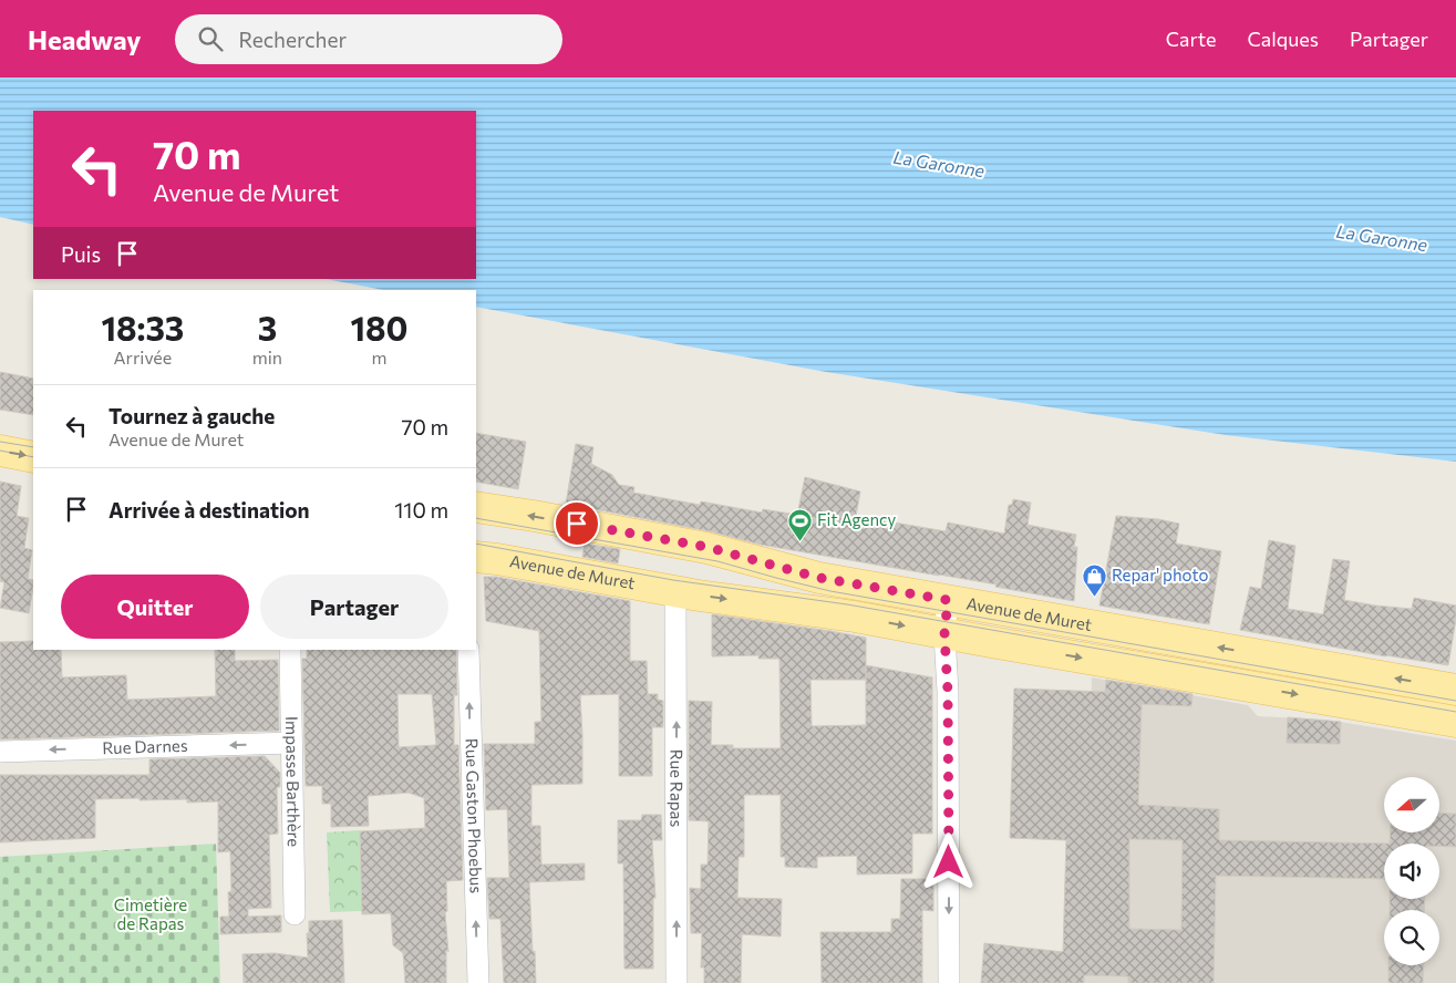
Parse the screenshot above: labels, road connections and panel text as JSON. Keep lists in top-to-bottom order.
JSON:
{
  "streets": {
    "main road": ["Avenue de Muret"],
    "street": [
      "Rue Darnes",
      "Impasse Barthère",
      "Rue Rapas",
      "Rue Gaston Phoebus"
    ]
  },
  "crossings": [
    ["Avenue de Muret", "Rue Rapas"],
    ["Rue Darnes", "Impasse Barthère"]
  ],
  "one_way": ["Rue Darnes", "Rue Rapas", "Rue Gaston Phoebus"],
  "water": ["La Garonne"],
  "parks": ["Cimetière de Rapas"],
  "places": {
    "sports": ["Fit Agency"],
    "shop": ["Repar' photo"]
  },
  "north": "left",
  "page": {
    "header": "Headway",
    "search": "Rechercher",
    "nav": ["Carte", "Calques", "Partager"],
    "turn": ["70 m", "Avenue de Muret"],
    "then": "Puis",
    "eta": [
      "18:33",
      "Arrivée",
      "3",
      "min",
      "180",
      "m"
    ],
    "list": [
      {
        "name": "Tournez à gauche",
        "note": "Avenue de Muret",
        "value": "70 m"
      },
      {
        "name": "Arrivée à destination",
        "value": "110 m"
      }
    ],
    "buttons": ["Quitter", "Partager"]
  }
}
